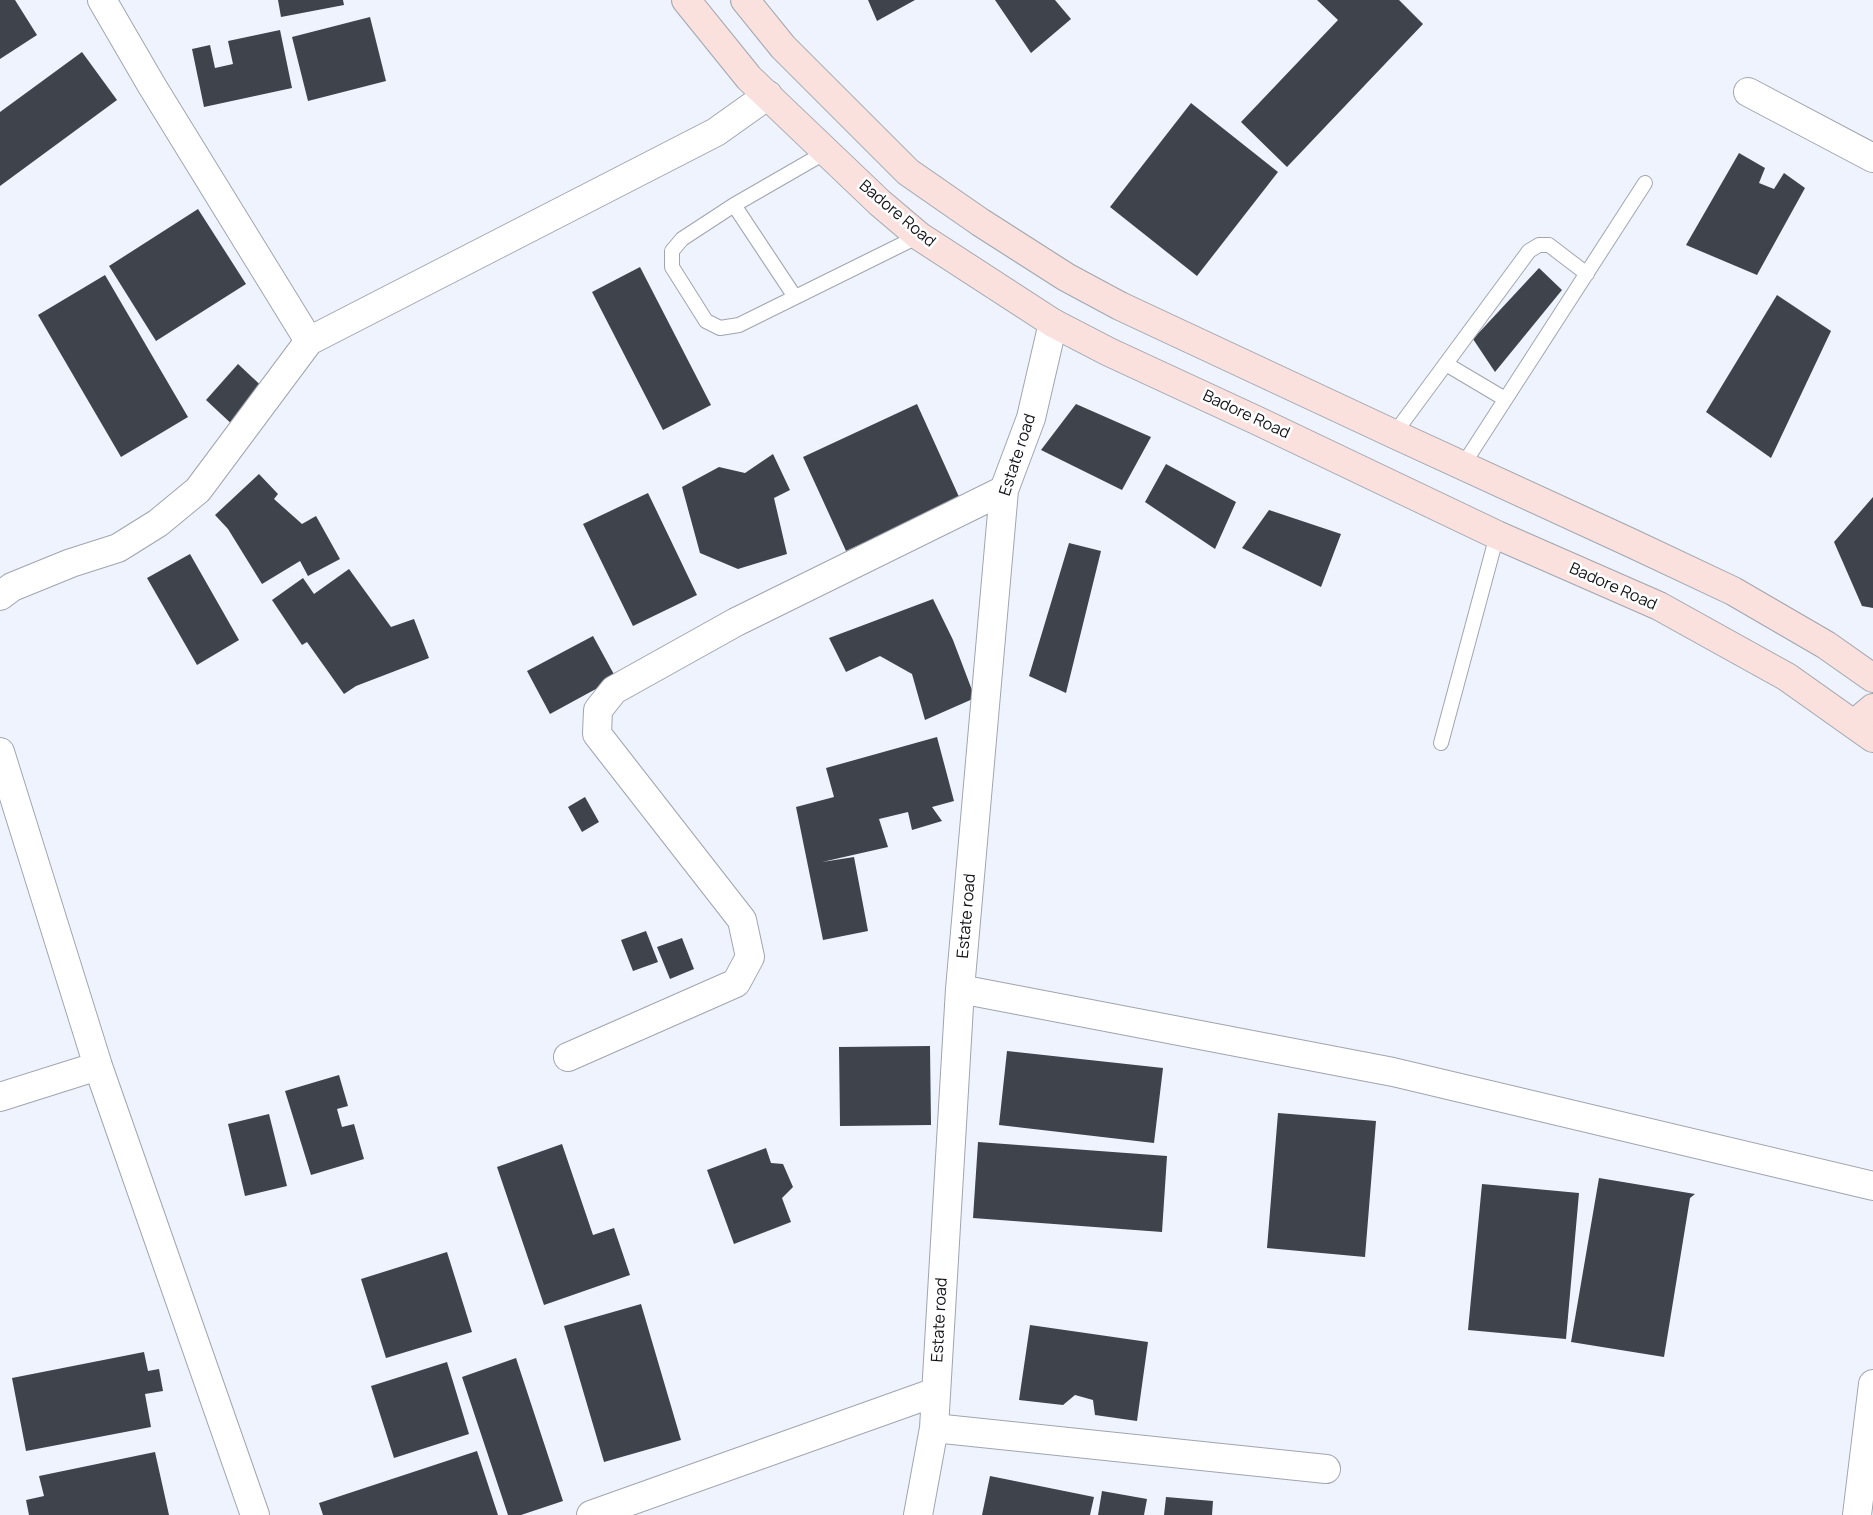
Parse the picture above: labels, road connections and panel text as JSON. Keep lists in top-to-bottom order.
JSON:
{
  "streets": {
    "main road": ["Badore Road"],
    "street": ["Estate road"]
  },
  "crossings": [
    ["Badore Road", "Estate road"]
  ]
}
